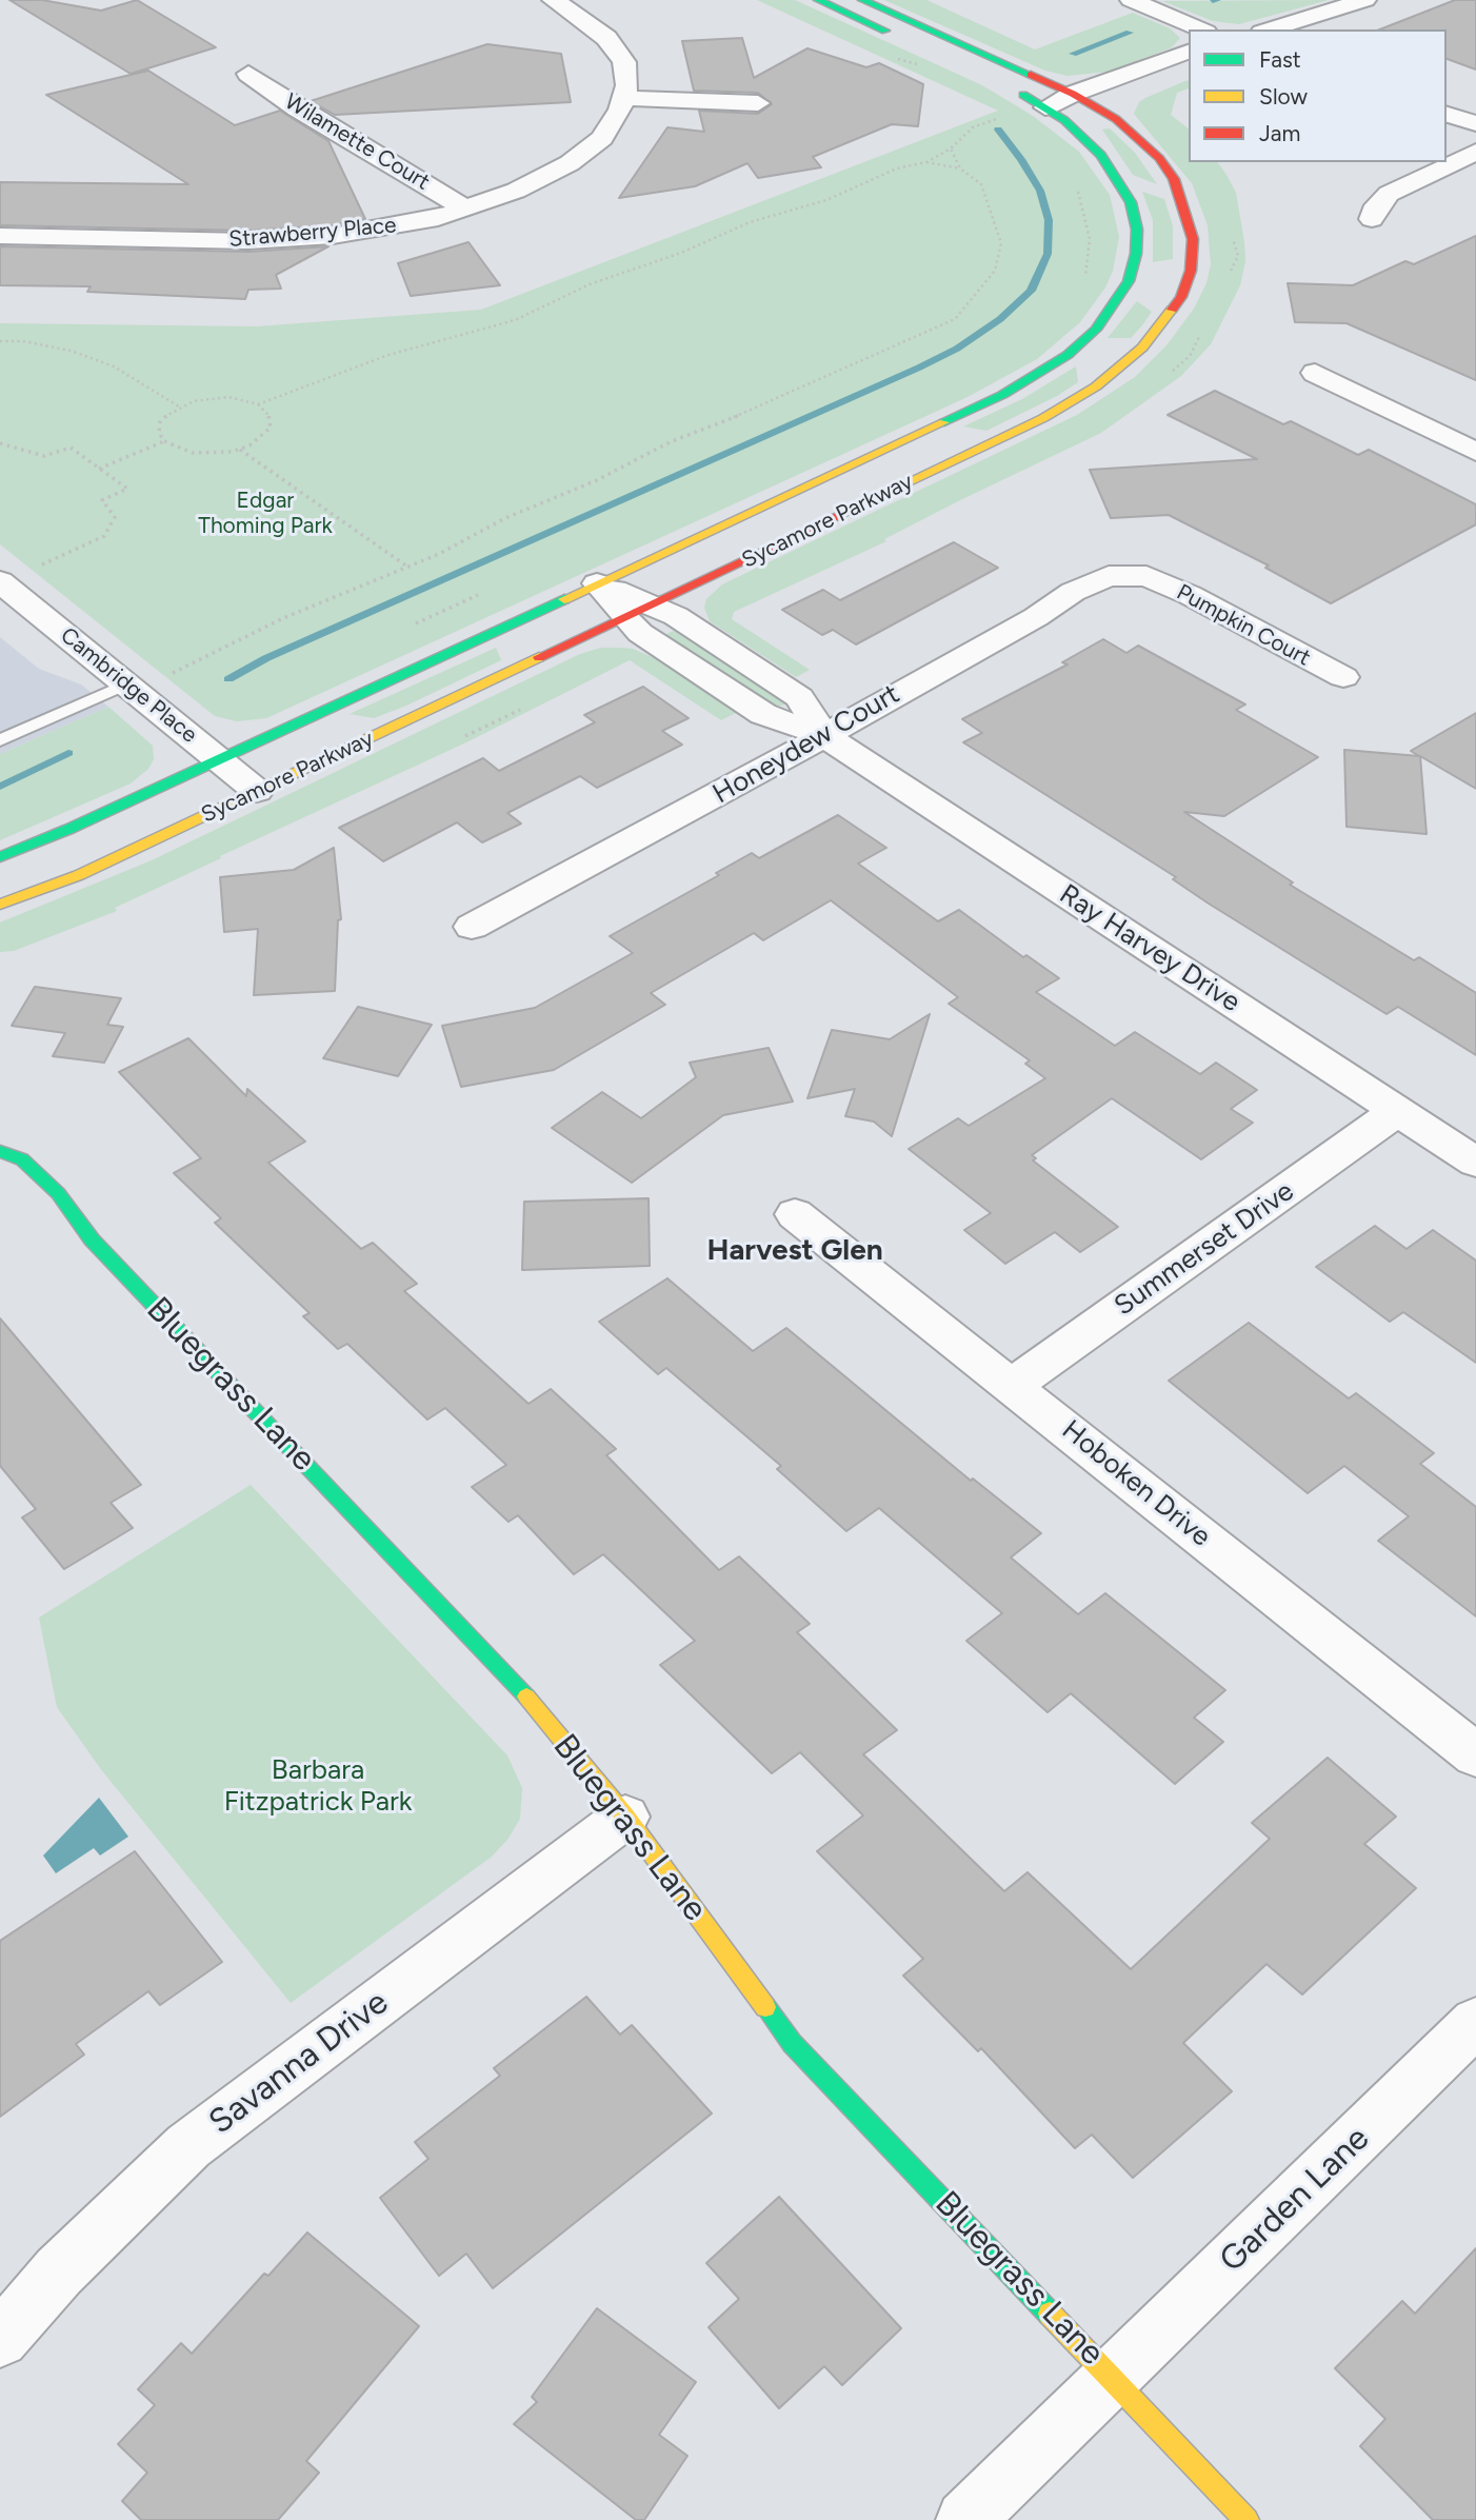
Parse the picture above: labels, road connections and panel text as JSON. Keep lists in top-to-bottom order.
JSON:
{
  "streets": {
    "main road": ["Sycamore Parkway", "Bluegrass Lane"],
    "street": [
      "Wilamette Court",
      "Strawberry Place",
      "Pumpkin Court",
      "Cambridge Place",
      "Honeydew Court",
      "Ray Harvey Drive",
      "Summerset Drive",
      "Hoboken Drive",
      "Savanna Drive",
      "Garden Lane"
    ]
  },
  "crossings": [
    ["Wilamette Court", "Strawberry Place"],
    ["Sycamore Parkway", "Cambridge Place"],
    ["Sycamore Parkway", "Ray Harvey Drive"],
    ["Pumpkin Court", "Honeydew Court"],
    ["Honeydew Court", "Ray Harvey Drive"],
    ["Ray Harvey Drive", "Summerset Drive"],
    ["Summerset Drive", "Hoboken Drive"],
    ["Bluegrass Lane", "Savanna Drive"],
    ["Bluegrass Lane", "Garden Lane"]
  ],
  "districts": ["Harvest Glen"],
  "parks": ["Edgar Thoming Park", "Barbara Fitzpatrick Park"],
  "legend": ["Fast", "Slow", "Jam"]
}
